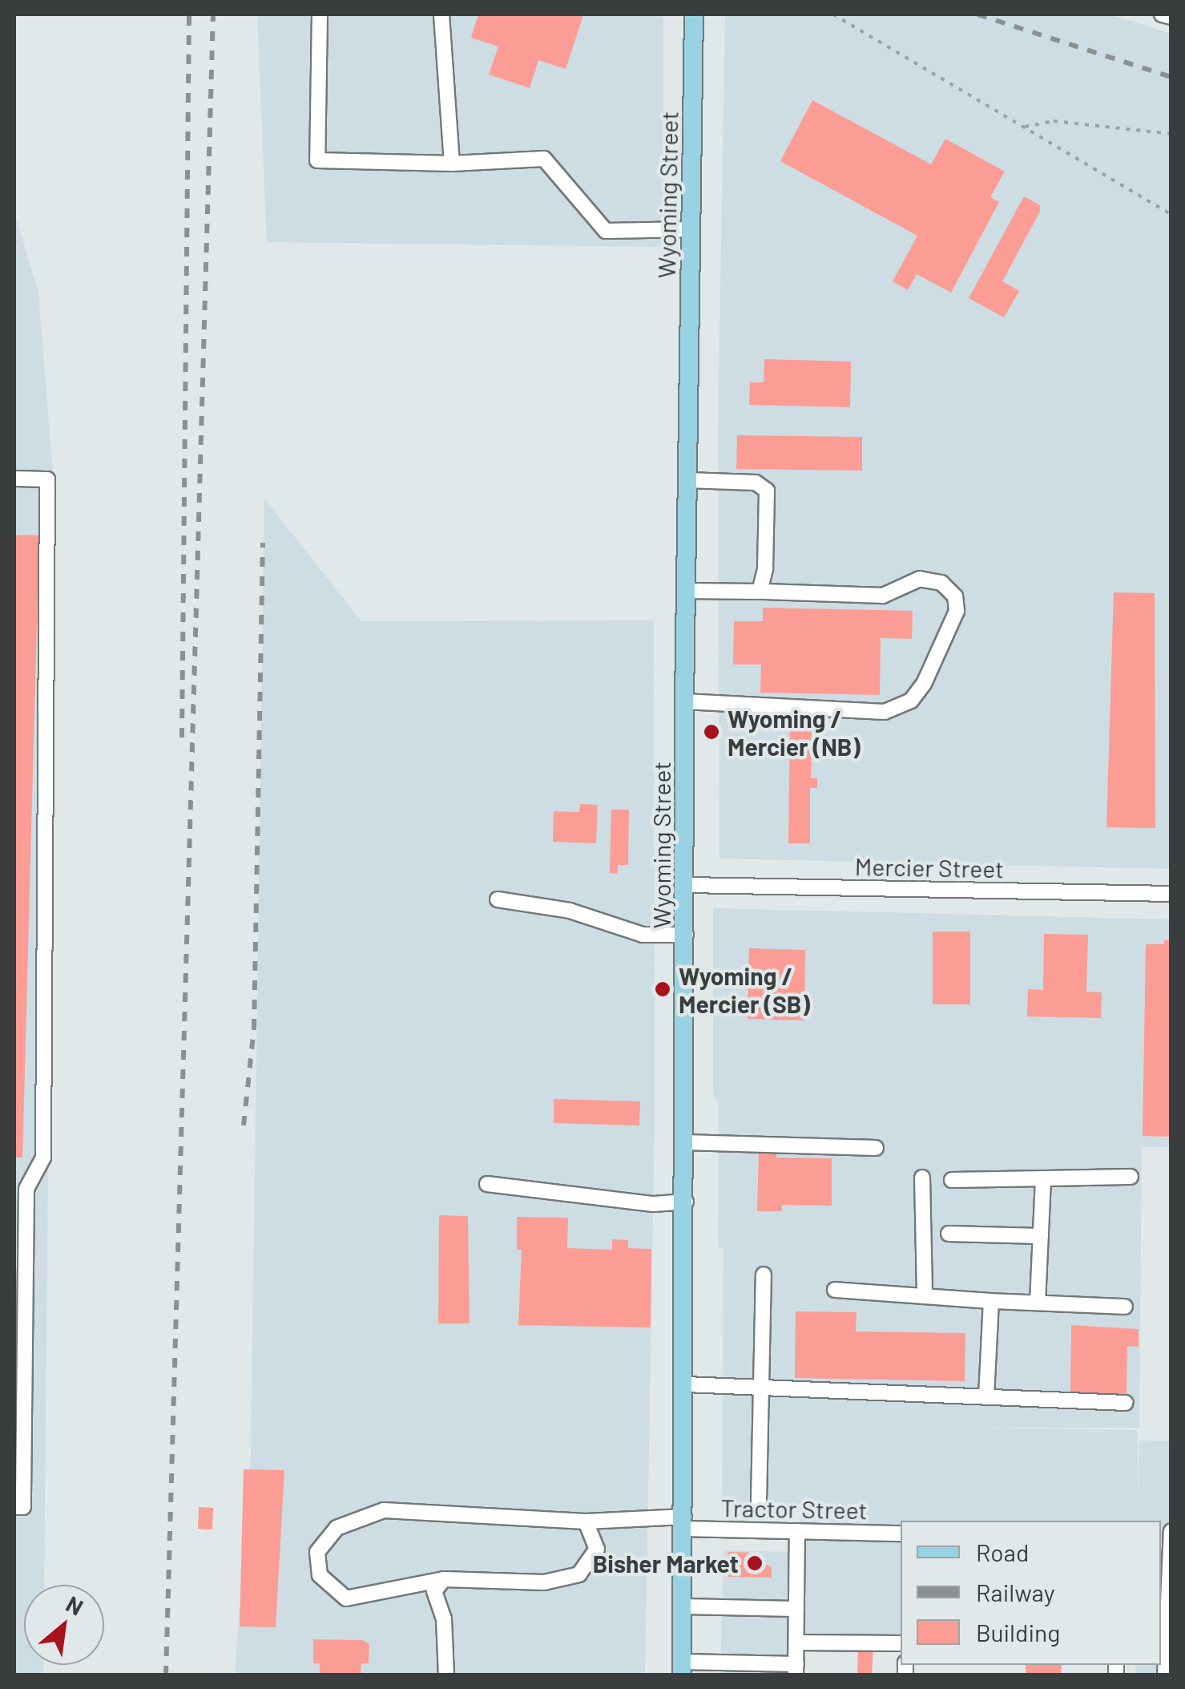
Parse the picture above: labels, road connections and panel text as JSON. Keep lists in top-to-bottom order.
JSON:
{
  "streets": {
    "main road": ["Wyoming Street"],
    "street": ["Mercier Street", "Tractor Street"]
  },
  "crossings": [
    ["Wyoming Street", "Mercier Street"],
    ["Wyoming Street", "Tractor Street"]
  ],
  "places": ["Wyoming / Mercier (NB)", "Wyoming / Mercier (SB)", "Bisher Market"],
  "legend": ["Road", "Railway", "Building"],
  "north": "top right"
}
